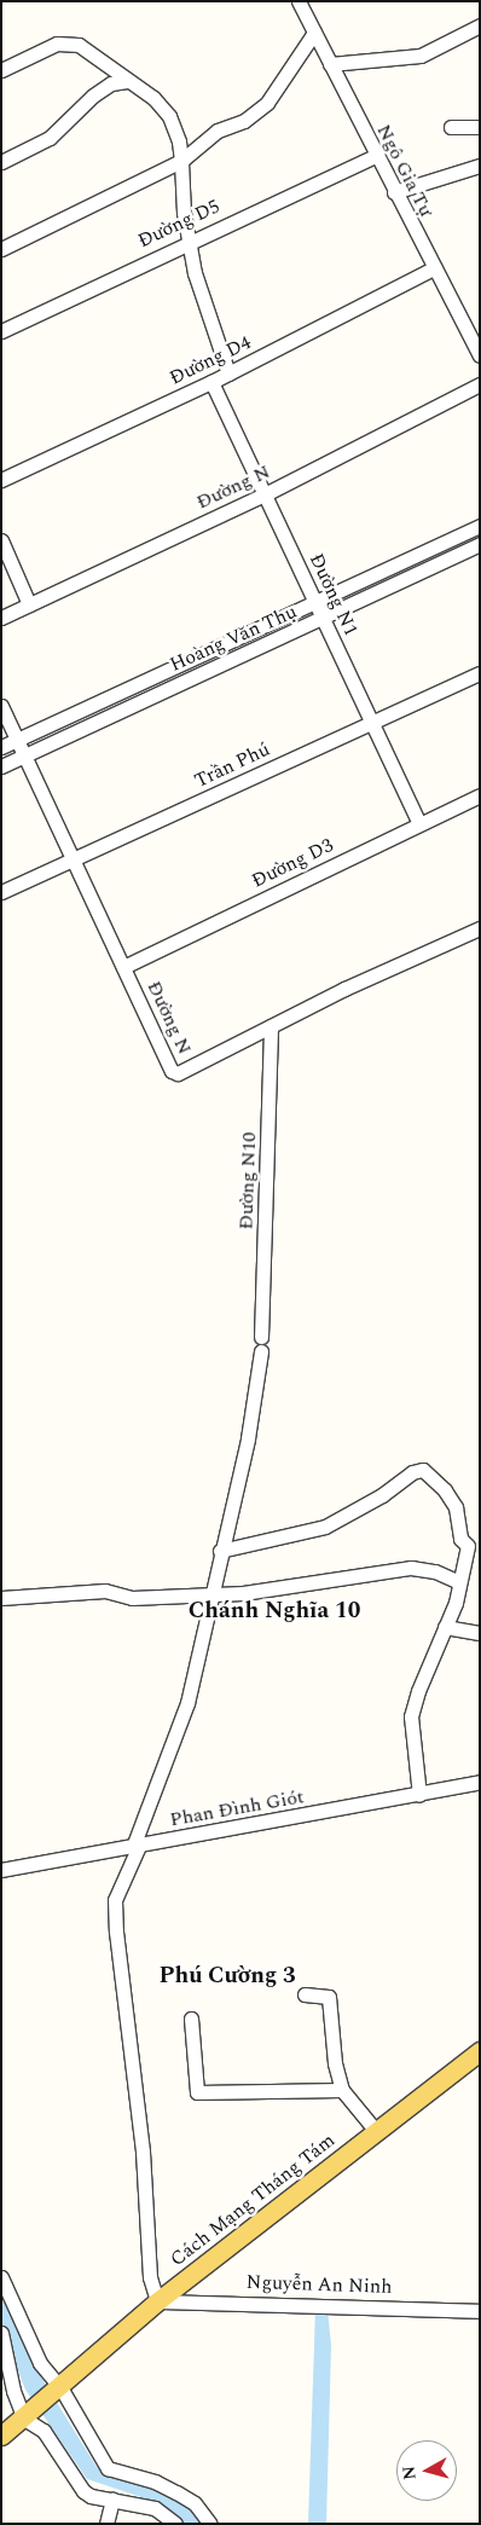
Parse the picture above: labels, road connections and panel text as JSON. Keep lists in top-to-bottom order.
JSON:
{
  "streets": {
    "main road": ["Cách Mạng Tháng Tám"],
    "street": [
      "Ngô Gia Tự",
      "Đường D5",
      "Đường D4",
      "Đường N",
      "Đường N1",
      "Hoàng Văn Thụ",
      "Trần Phú",
      "Đường D3",
      "Đường N10",
      "Phan Đình Giót",
      "Nguyễn An Ninh"
    ]
  },
  "crossings": [
    ["Ngô Gia Tự", "Đường D5"],
    ["Ngô Gia Tự", "Đường D4"],
    ["Đường D4", "Đường N1"],
    ["Đường N", "Đường N1"],
    ["Đường N", "Hoàng Văn Thụ"],
    ["Đường N", "Trần Phú"],
    ["Đường N", "Đường D3"],
    ["Đường N", "Đường N10"],
    ["Đường N1", "Hoàng Văn Thụ"],
    ["Đường N1", "Trần Phú"],
    ["Đường N1", "Đường D3"],
    ["Đường N10", "Phan Đình Giót"],
    ["Đường N10", "Cách Mạng Tháng Tám"],
    ["Đường N10", "Nguyễn An Ninh"],
    ["Cách Mạng Tháng Tám", "Nguyễn An Ninh"]
  ],
  "districts": ["Chánh Nghĩa 10", "Phú Cường 3"],
  "north": "left"
}
